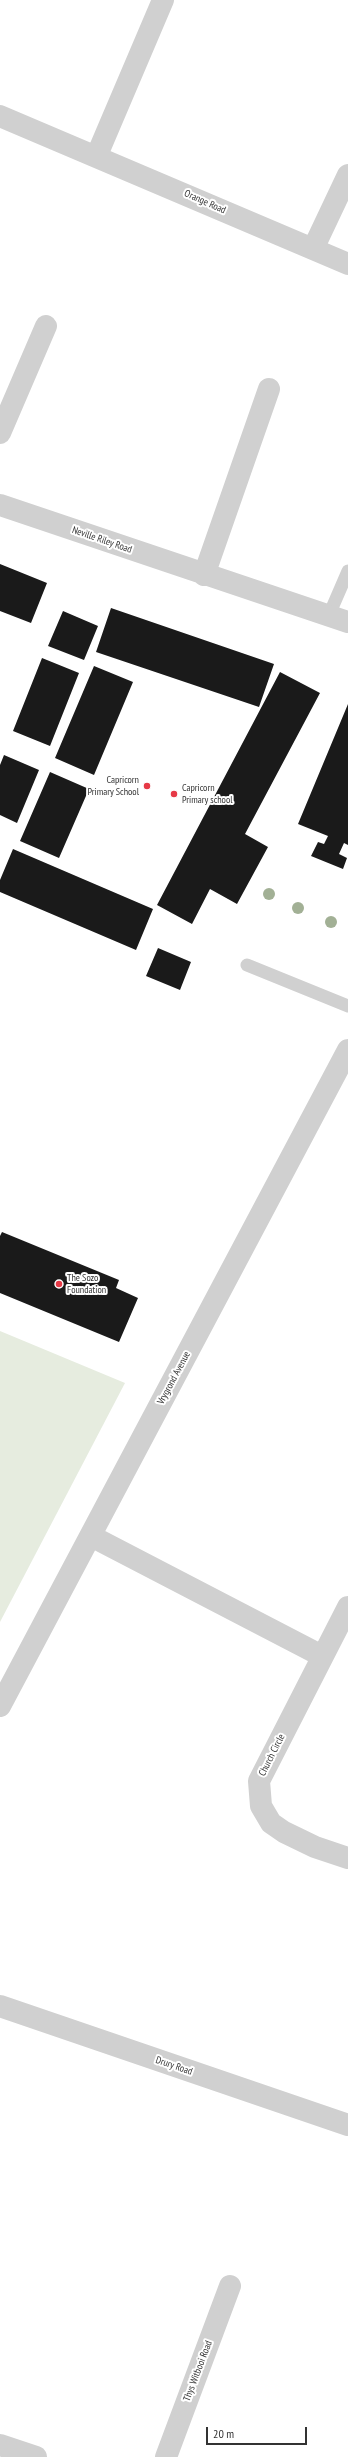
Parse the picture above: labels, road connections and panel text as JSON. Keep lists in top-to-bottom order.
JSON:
{
  "streets": {
    "street": [
      "Orange Road",
      "Neville Riley Road",
      "Vrygrond Avenue",
      "Church Circle",
      "Drury Road",
      "Thys Witbooi Road"
    ]
  },
  "places": ["Capricorn Primary School", "Capricorn Primary school", "The Sozo Foundation"],
  "scale_bar": "20 m"
}
